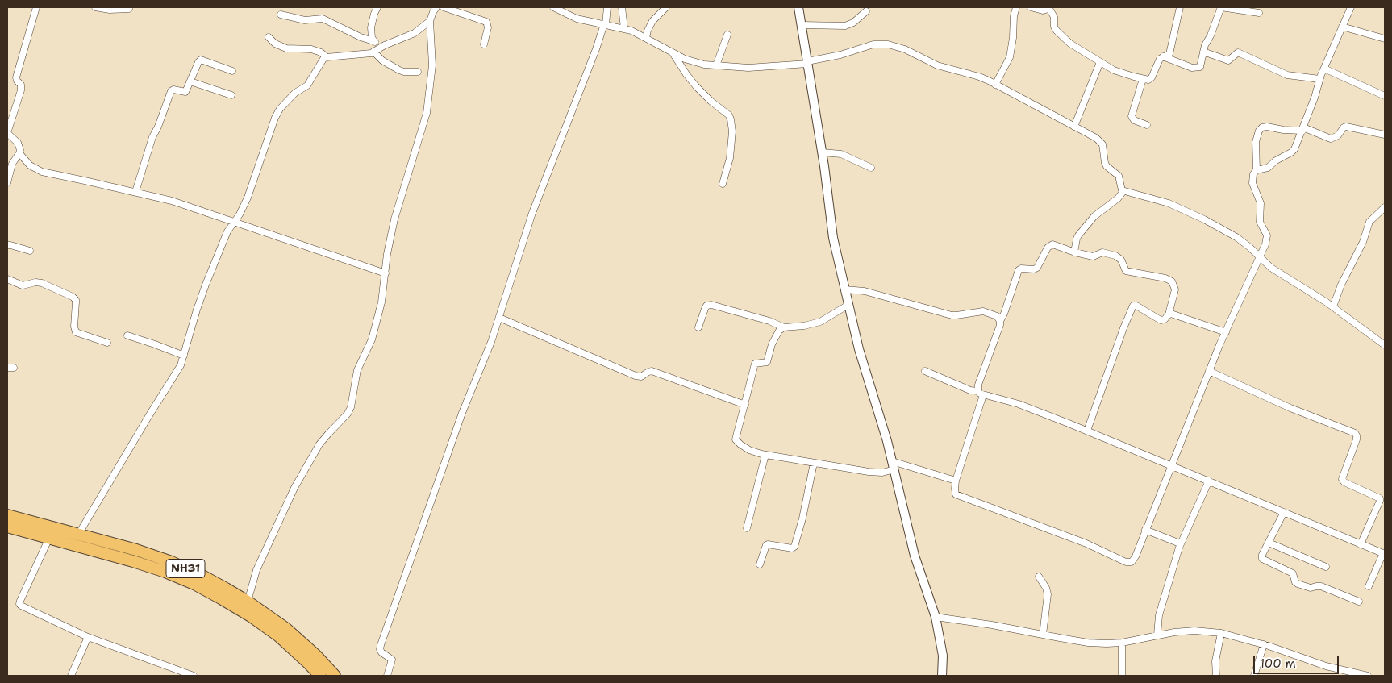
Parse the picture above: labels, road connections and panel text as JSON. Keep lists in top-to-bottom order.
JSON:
{
  "streets": {
    "highway": ["NH31"]
  },
  "scale_bar": "100 m"
}
